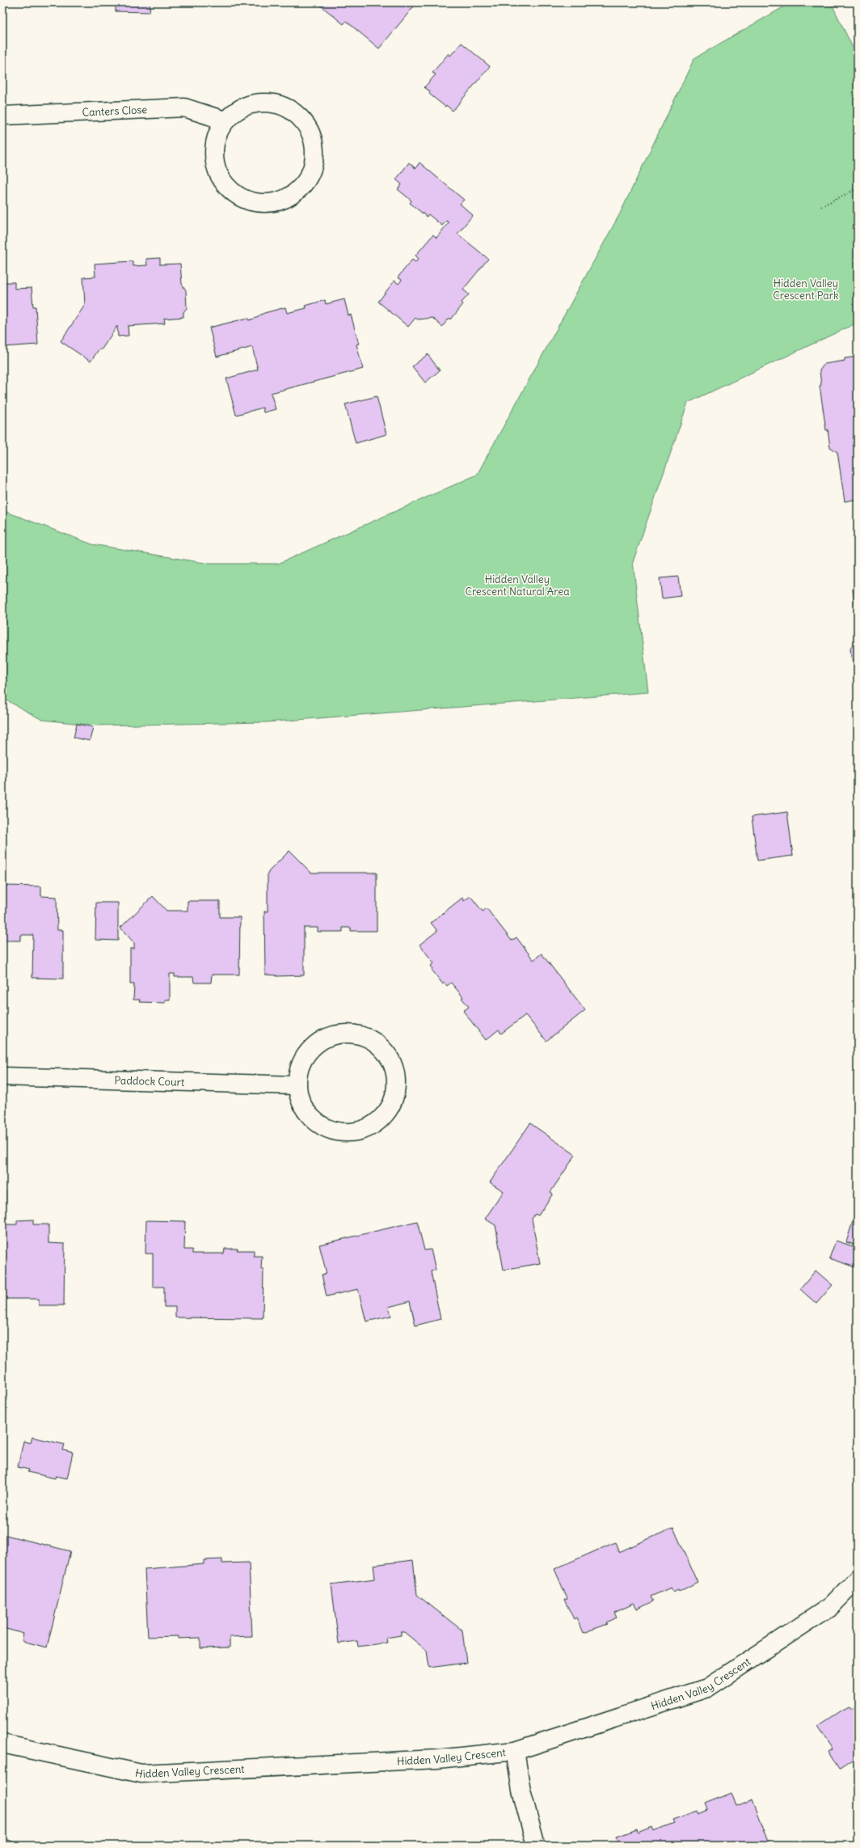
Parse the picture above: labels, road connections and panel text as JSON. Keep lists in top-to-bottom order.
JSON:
{
  "streets": {
    "street": ["Canters Close", "Paddock Court", "Hidden Valley Crescent"]
  },
  "parks": ["Hidden Valley Crescent Park", "Hidden Valley Crescent Natural Area"]
}
